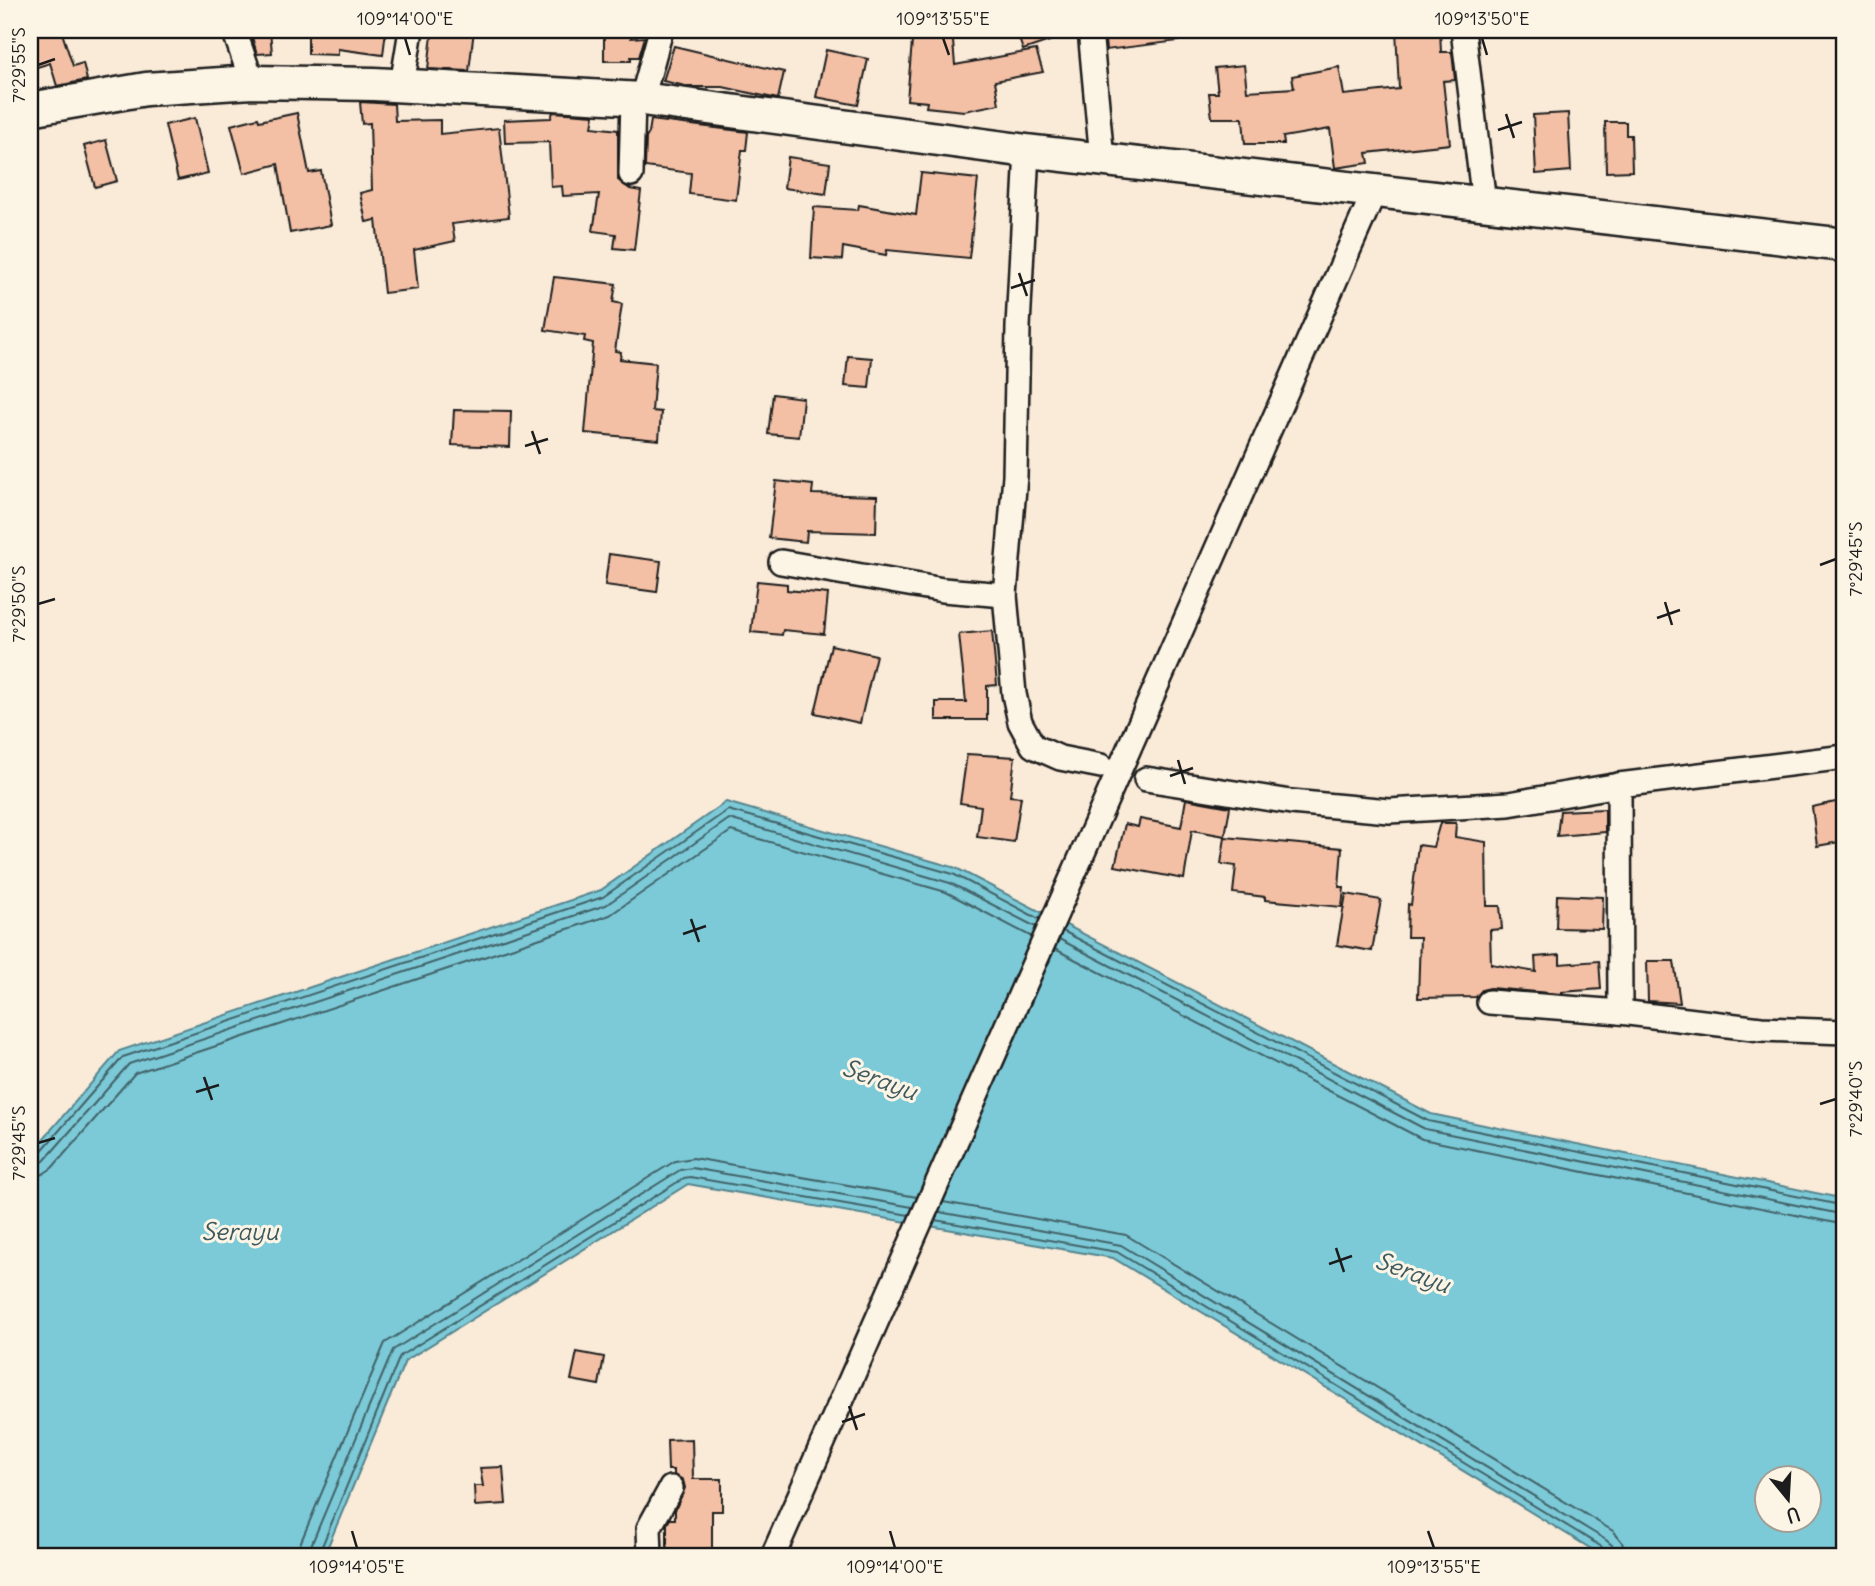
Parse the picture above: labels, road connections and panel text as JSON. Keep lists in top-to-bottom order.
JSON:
{
  "water": ["Serayu"],
  "north": "bottom",
  "coordinates": [
    "109°14'00\"E",
    "109°13'55\"E",
    "109°13'50\"E",
    "7°29'55\"S",
    "7°29'45\"S",
    "7°29'50\"S",
    "7°29'40\"S",
    "109°14'05\"E"
  ]
}
